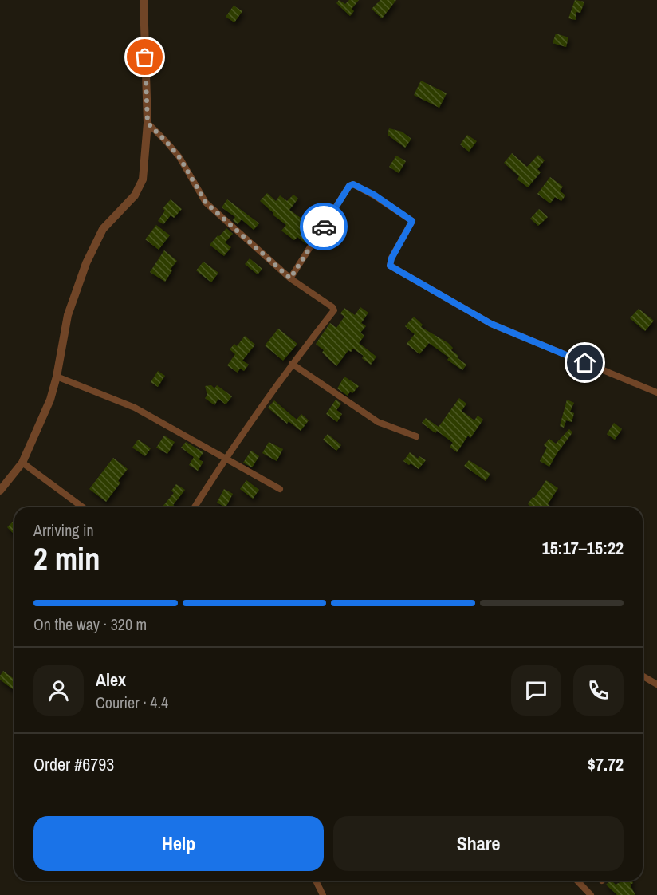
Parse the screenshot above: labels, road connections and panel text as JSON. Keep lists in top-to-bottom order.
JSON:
{
  "page": {
    "heading": ["2 min", "Arriving in", "15:17–15:22"],
    "panel": [
      "Alex",
      "Courier · 4.4",
      "Order #6793",
      "$7.72"
    ],
    "bar": "On the way · 320 m",
    "buttons": ["Help", "Share"]
  }
}
